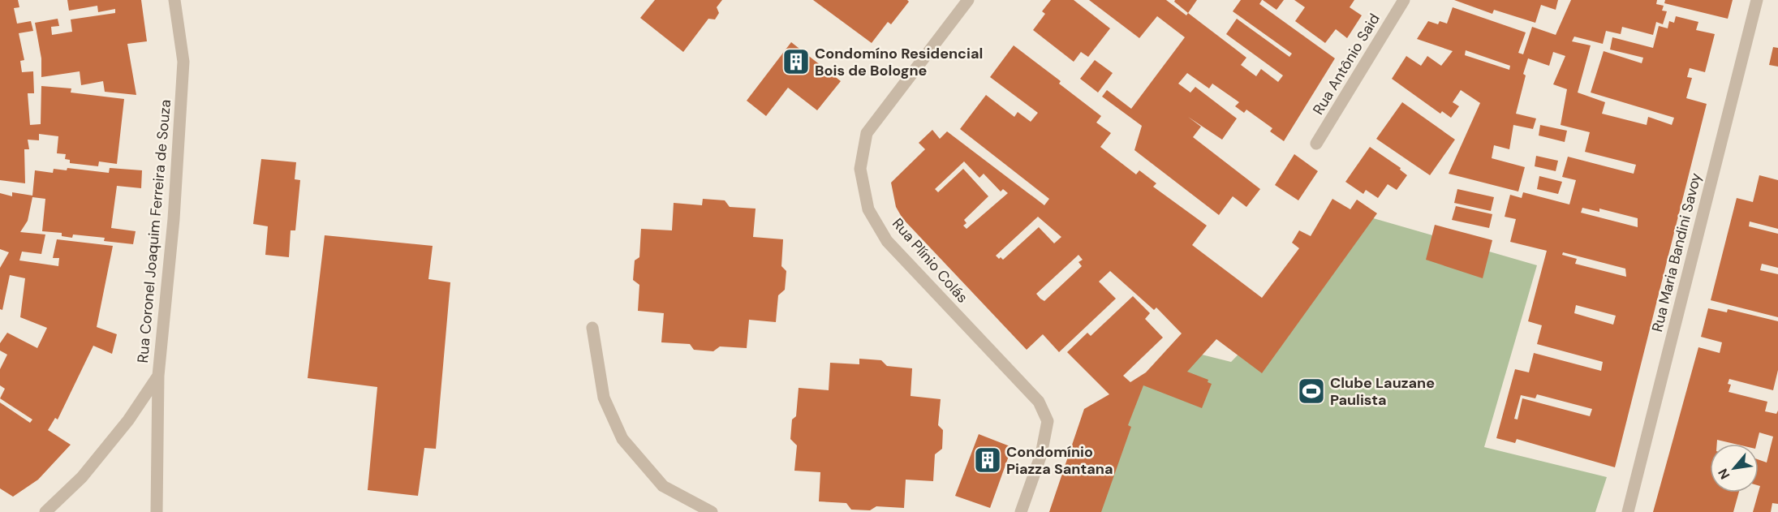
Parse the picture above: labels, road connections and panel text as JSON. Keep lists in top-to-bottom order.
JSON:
{
  "streets": {
    "street": [
      "Rua Antônio Said",
      "Rua Coronel Joaquim Ferreira de Souza",
      "Rua Maria Bandini Savoy",
      "Rua Plínio Colás"
    ]
  },
  "places": {
    "building": ["Condomíno Residencial Bois de Bologne", "Condomínio Piazza Santana"],
    "sports": ["Clube Lauzane Paulista"]
  },
  "north": "bottom left"
}
